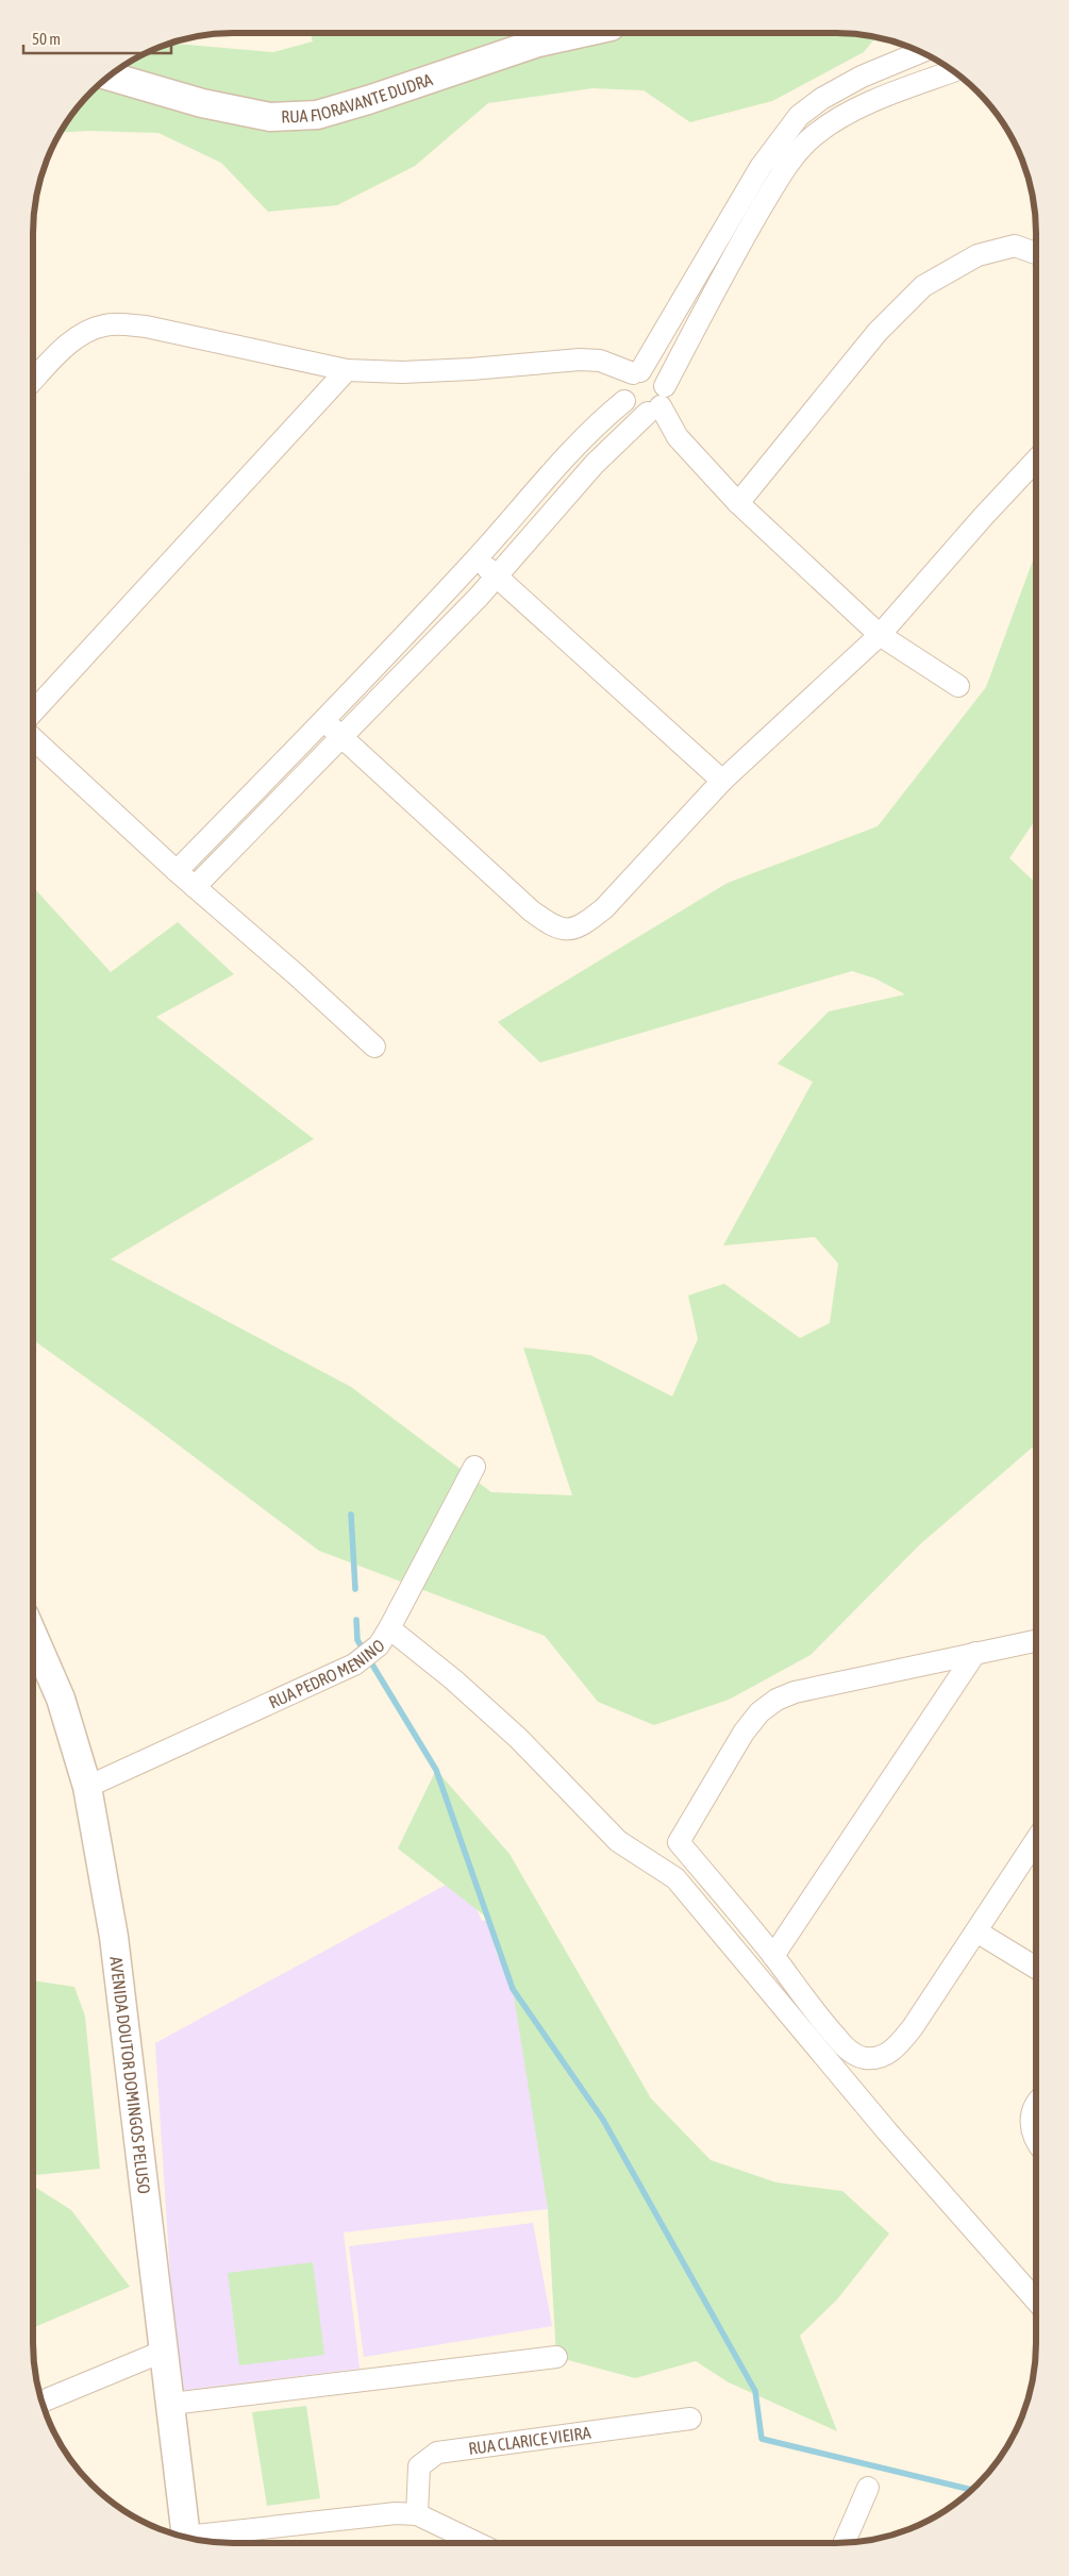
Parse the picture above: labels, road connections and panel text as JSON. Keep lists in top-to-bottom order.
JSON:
{
  "streets": {
    "street": [
      "RUA FIORAVANTE DUDRA",
      "RUA PEDRO MENINO",
      "AVENIDA DOUTOR DOMINGOS PELUSO",
      "RUA CLARICE VIEIRA"
    ]
  },
  "crossings": [
    ["RUA PEDRO MENINO", "AVENIDA DOUTOR DOMINGOS PELUSO"]
  ],
  "scale_bar": "50 m"
}
